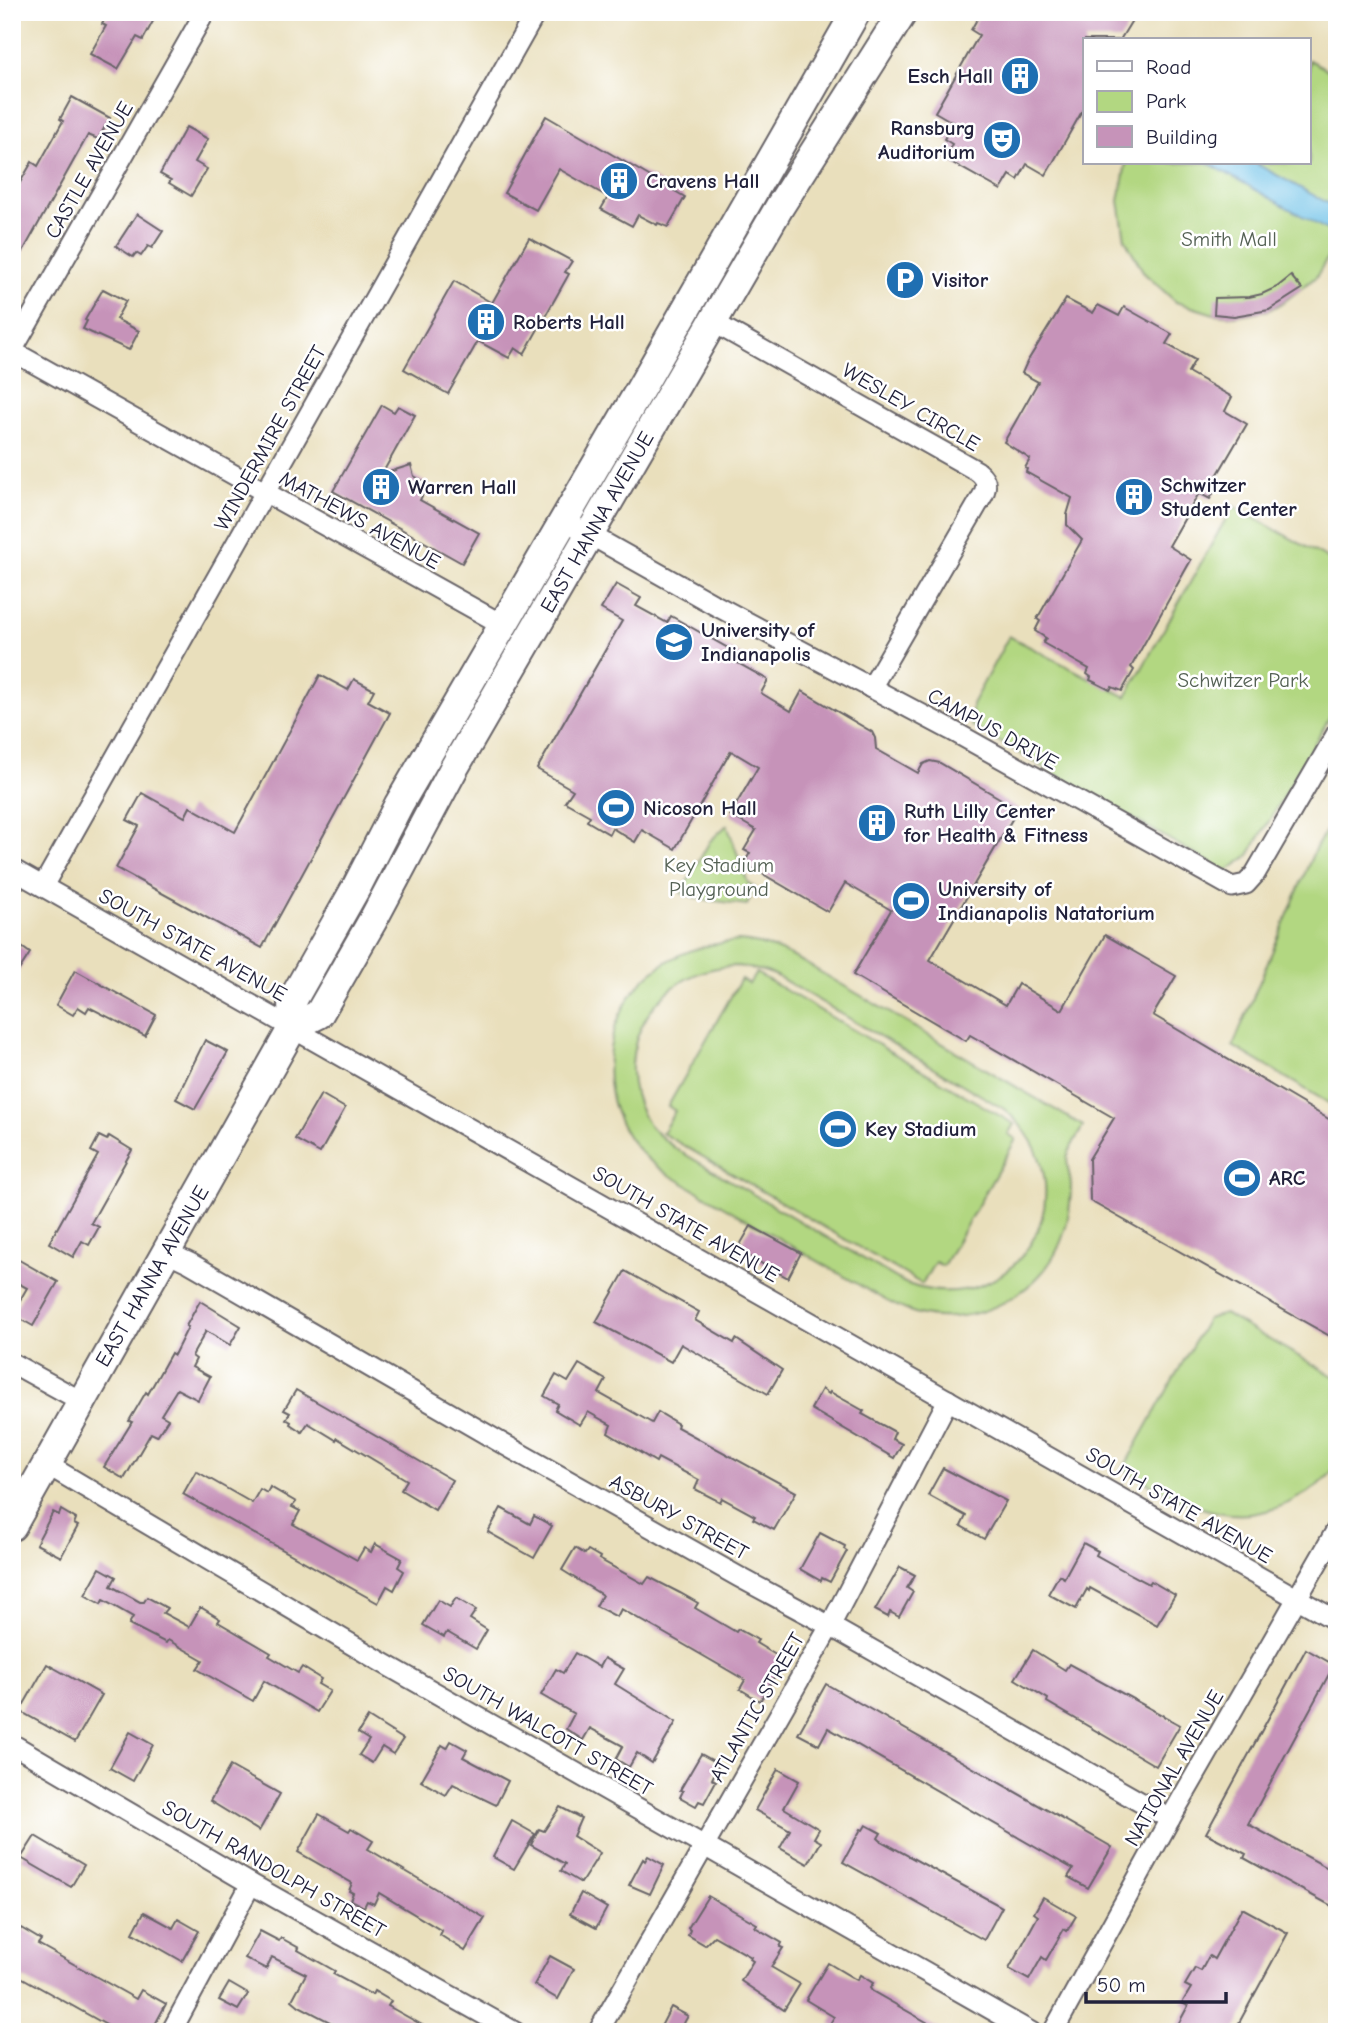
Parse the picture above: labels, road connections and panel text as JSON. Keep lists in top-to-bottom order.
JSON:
{
  "streets": {
    "main road": ["EAST HANNA AVENUE"],
    "street": [
      "CASTLE AVENUE",
      "WESLEY CIRCLE",
      "WINDERMIRE STREET",
      "MATHEWS AVENUE",
      "CAMPUS DRIVE",
      "SOUTH STATE AVENUE",
      "ASBURY STREET",
      "ATLANTIC STREET",
      "SOUTH WALCOTT STREET",
      "NATIONAL AVENUE",
      "SOUTH RANDOLPH STREET"
    ]
  },
  "crossings": [
    ["CASTLE AVENUE", "MATHEWS AVENUE"],
    ["WESLEY CIRCLE", "EAST HANNA AVENUE"],
    ["WESLEY CIRCLE", "CAMPUS DRIVE"],
    ["WINDERMIRE STREET", "MATHEWS AVENUE"],
    ["WINDERMIRE STREET", "SOUTH STATE AVENUE"],
    ["MATHEWS AVENUE", "EAST HANNA AVENUE"],
    ["EAST HANNA AVENUE", "CAMPUS DRIVE"],
    ["EAST HANNA AVENUE", "SOUTH STATE AVENUE"],
    ["EAST HANNA AVENUE", "ASBURY STREET"],
    ["EAST HANNA AVENUE", "SOUTH WALCOTT STREET"],
    ["SOUTH STATE AVENUE", "ATLANTIC STREET"],
    ["SOUTH STATE AVENUE", "NATIONAL AVENUE"],
    ["ASBURY STREET", "ATLANTIC STREET"],
    ["ASBURY STREET", "NATIONAL AVENUE"],
    ["ATLANTIC STREET", "SOUTH WALCOTT STREET"]
  ],
  "parks": ["Smith Mall", "Schwitzer Park", "Key Stadium Playground"],
  "places": {
    "building": [
      "Esch Hall",
      "Cravens Hall",
      "Roberts Hall",
      "Warren Hall",
      "Schwitzer Student Center",
      "Ruth Lilly Center for Health & Fitness"
    ],
    "theatre": ["Ransburg Auditorium"],
    "parking": ["Visitor"],
    "school or university": ["University of Indianapolis"],
    "sports": [
      "Nicoson Hall",
      "University of Indianapolis Natatorium",
      "Key Stadium",
      "ARC"
    ]
  },
  "legend": ["Road", "Park", "Building"],
  "scale_bar": "50 m"
}
